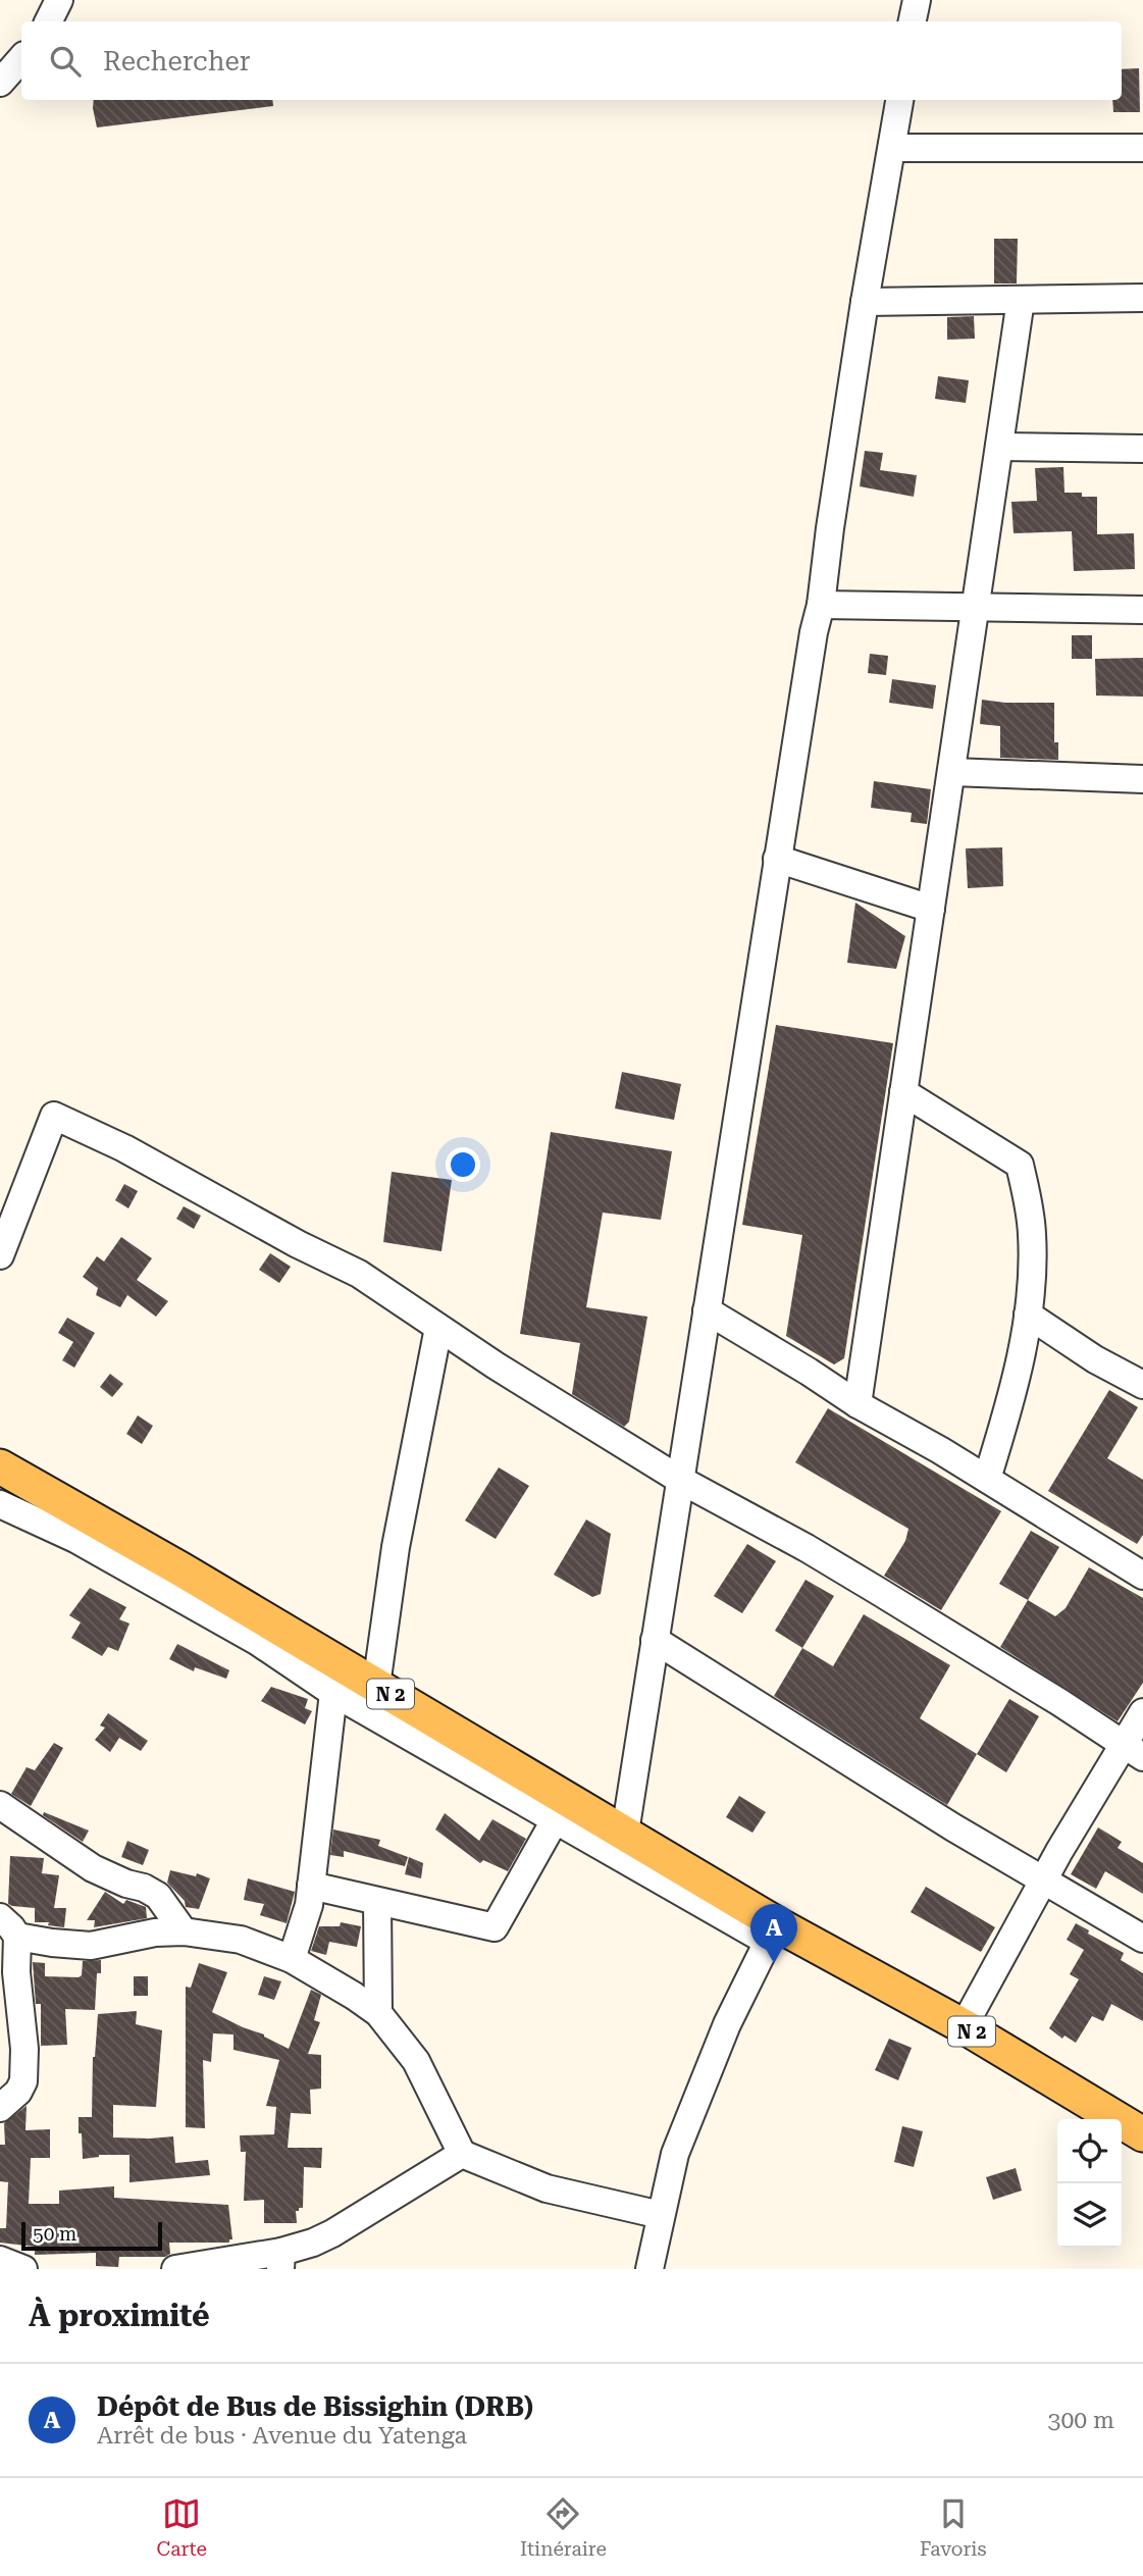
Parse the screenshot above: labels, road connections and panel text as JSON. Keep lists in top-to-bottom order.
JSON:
{
  "streets": {
    "main road": ["N 2"]
  },
  "scale_bar": "50 m",
  "page": {
    "search": "Rechercher",
    "pins": "A",
    "scale": "50 m",
    "heading": "À proximité",
    "list": [
      {
        "mark": "A",
        "name": "Dépôt de Bus de Bissighin (DRB)",
        "note": "Arrêt de bus · Avenue du Yatenga",
        "value": "300 m"
      }
    ],
    "nav": ["Carte", "Itinéraire", "Favoris"]
  }
}
